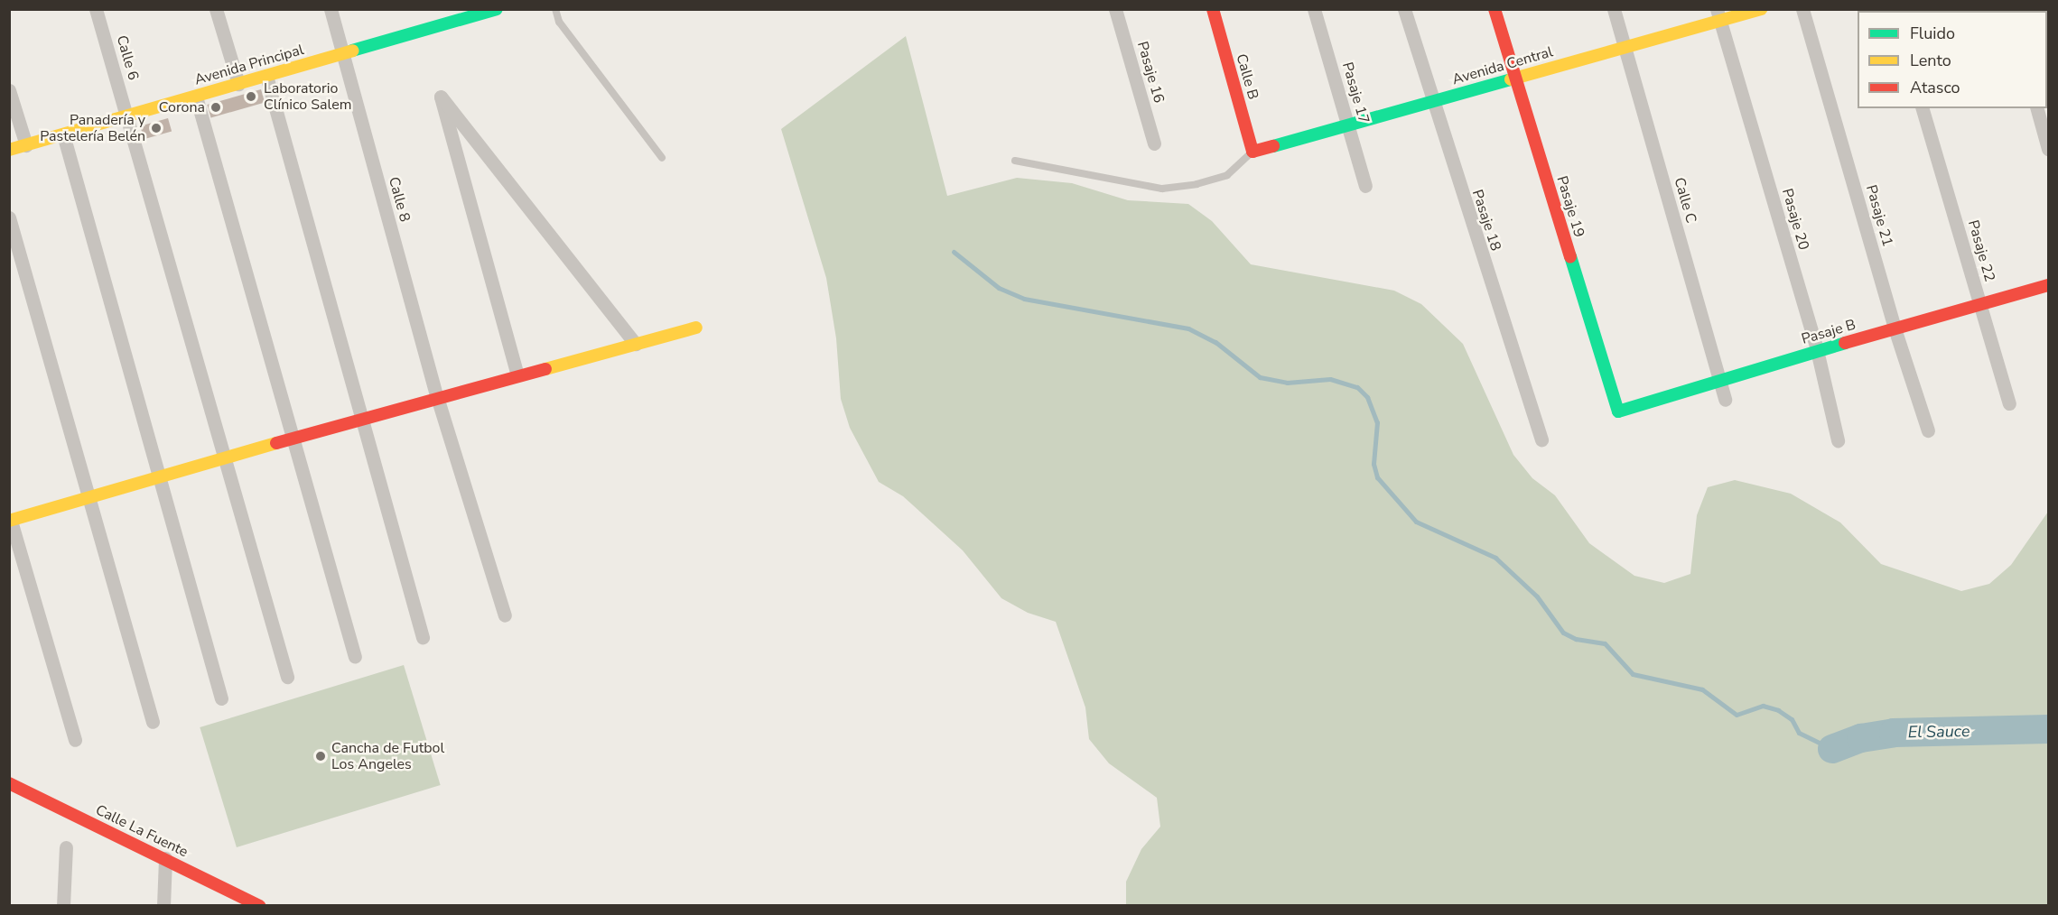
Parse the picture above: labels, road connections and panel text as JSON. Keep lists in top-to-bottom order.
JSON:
{
  "streets": {
    "street": [
      "Calle 6",
      "Avenida Principal",
      "Avenida Central",
      "Pasaje 16",
      "Calle B",
      "Pasaje 17",
      "Calle 8",
      "Calle C",
      "Pasaje 19",
      "Pasaje 21",
      "Pasaje 20",
      "Pasaje 18",
      "Pasaje 22",
      "Pasaje B",
      "Calle La Fuente"
    ]
  },
  "crossings": [
    ["Calle 6", "Avenida Principal"],
    ["Avenida Principal", "Calle 8"],
    ["Avenida Central", "Calle B"],
    ["Avenida Central", "Pasaje 17"],
    ["Avenida Central", "Calle C"],
    ["Avenida Central", "Pasaje 19"],
    ["Avenida Central", "Pasaje 20"],
    ["Avenida Central", "Pasaje 18"],
    ["Calle C", "Pasaje B"],
    ["Pasaje 19", "Pasaje B"],
    ["Pasaje 21", "Pasaje B"],
    ["Pasaje 20", "Pasaje B"],
    ["Pasaje 22", "Pasaje B"]
  ],
  "water": ["El Sauce"],
  "places": [
    "Laboratorio Clínico Salem",
    "Corona",
    "Panadería y Pastelería Belén",
    "Cancha de Futbol Los Angeles"
  ],
  "legend": ["Fluido", "Lento", "Atasco"]
}
